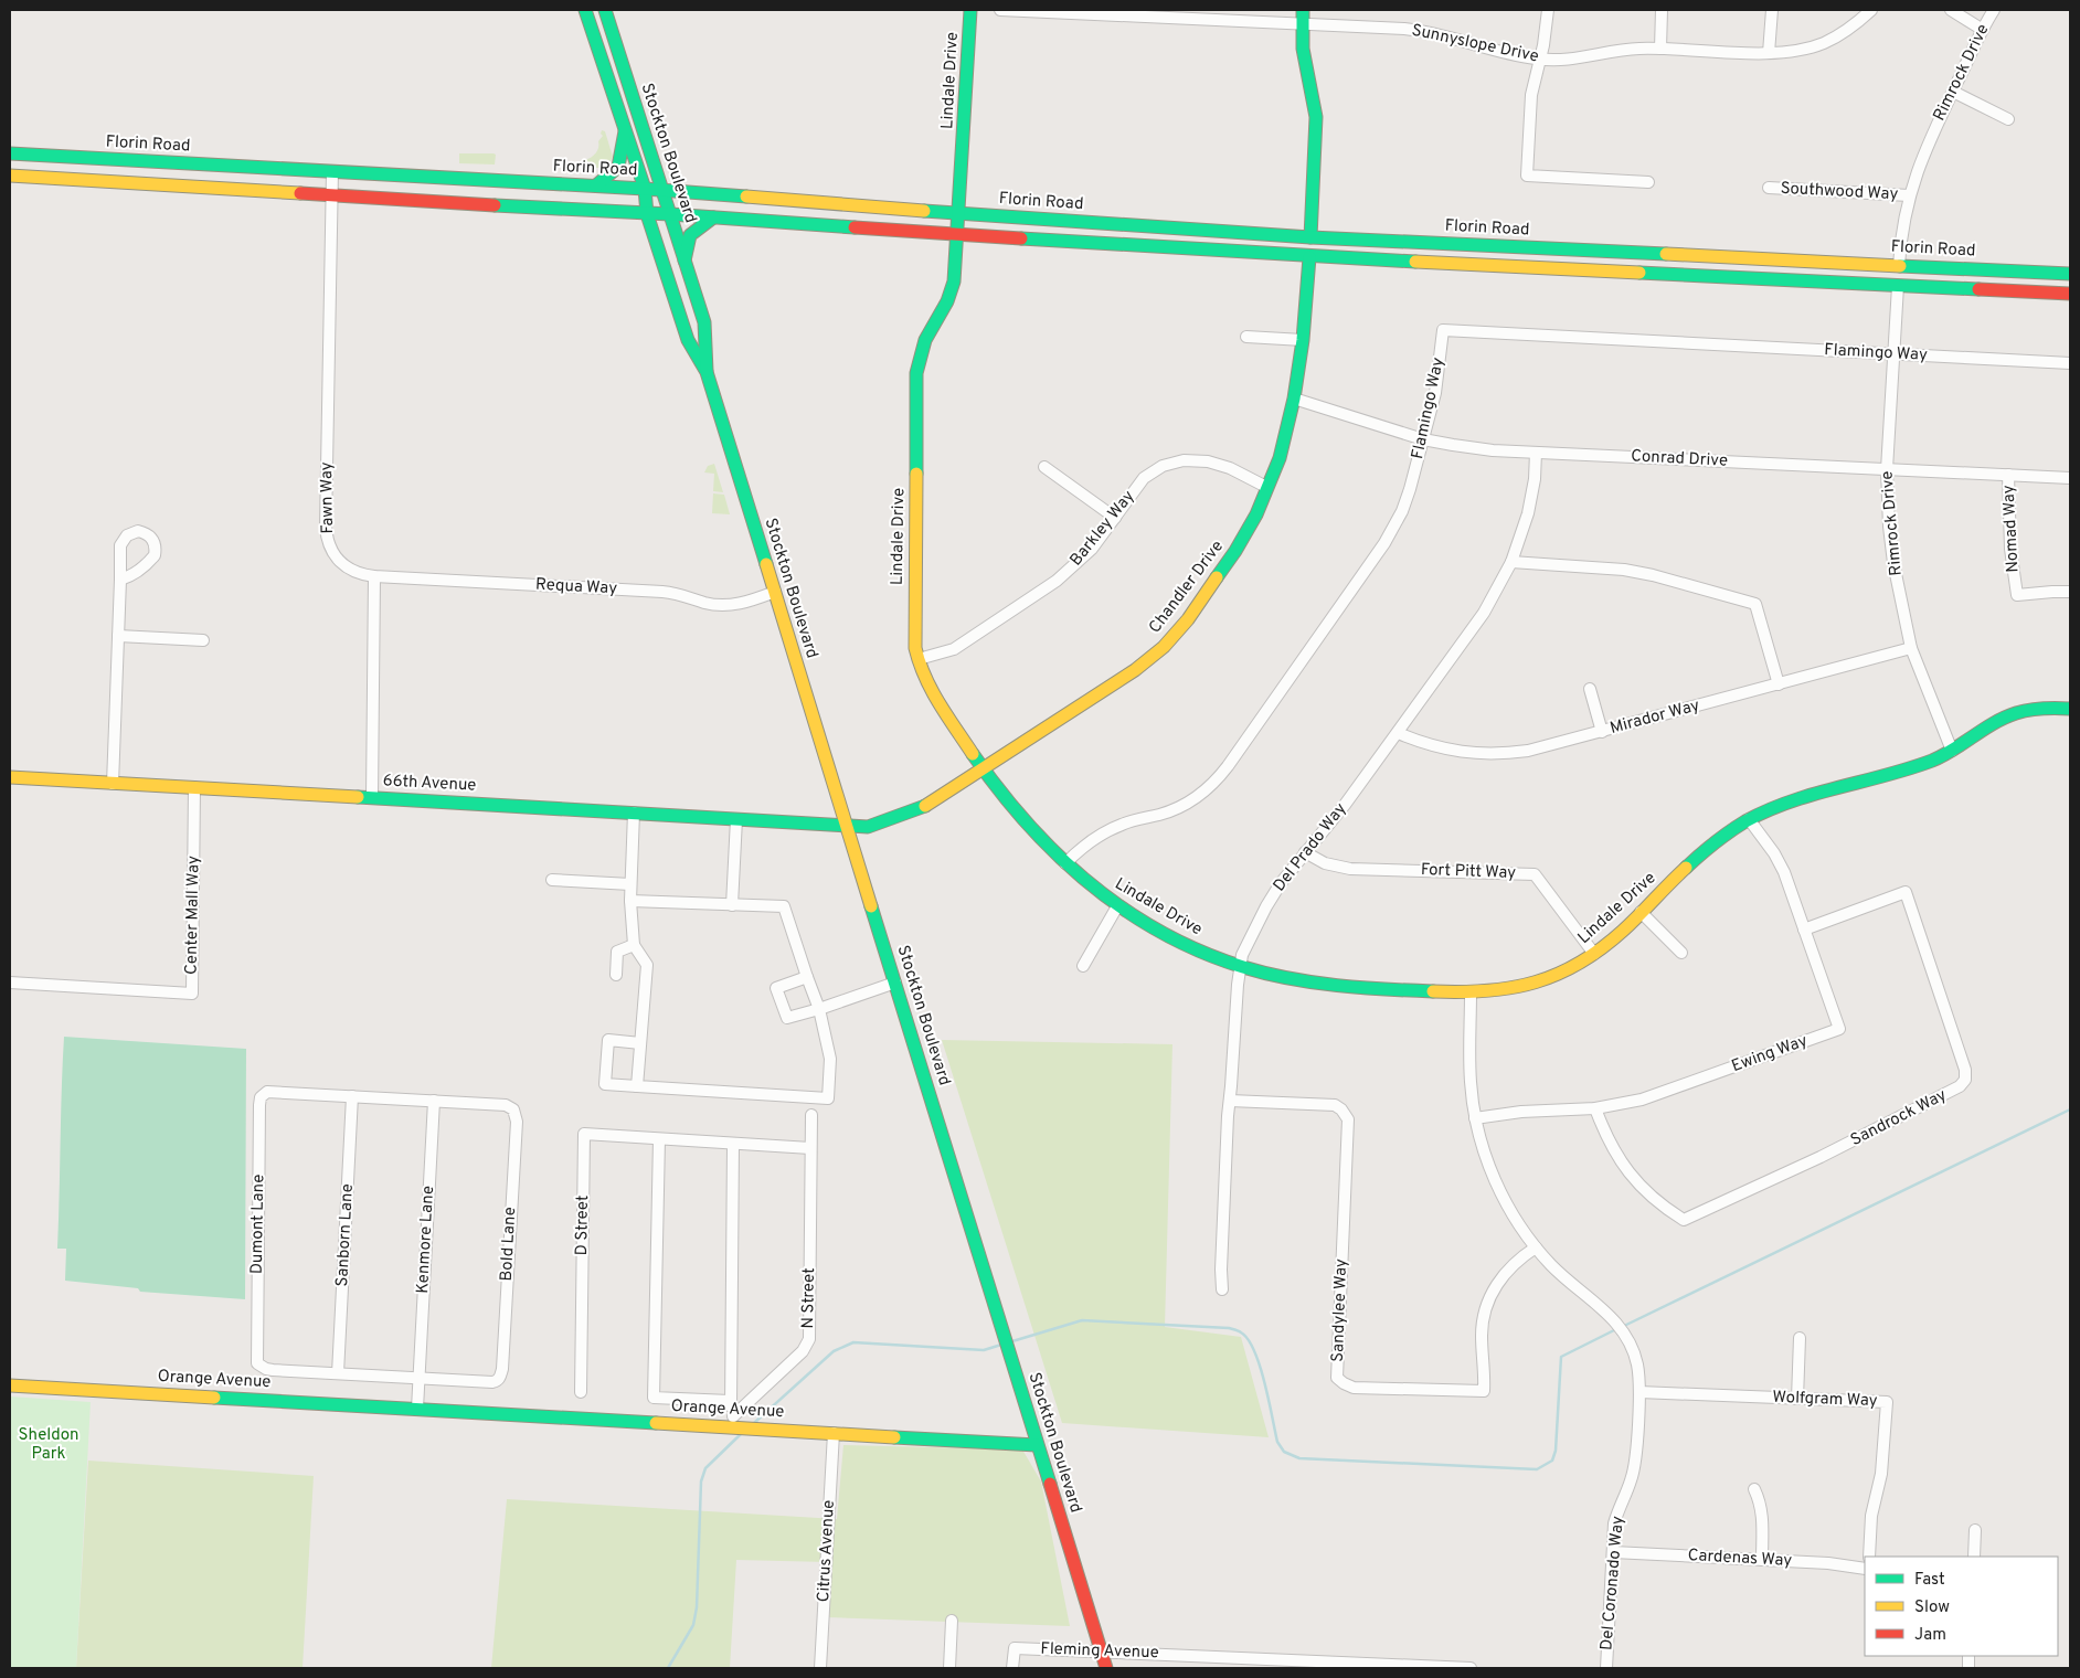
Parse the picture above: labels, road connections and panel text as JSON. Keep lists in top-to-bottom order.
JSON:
{
  "streets": {
    "main road": [
      "Lindale Drive",
      "Florin Road",
      "Stockton Boulevard",
      "Chandler Drive",
      "66th Avenue",
      "Orange Avenue"
    ],
    "street": [
      "Sunnyslope Drive",
      "Rimrock Drive",
      "Southwood Way",
      "Flamingo Way",
      "Conrad Drive",
      "Fawn Way",
      "Barkley Way",
      "Nomad Way",
      "Requa Way",
      "Mirador Way",
      "Del Prado Way",
      "Fort Pitt Way",
      "Center Mall Way",
      "Ewing Way",
      "Sandrock Way",
      "Dumont Lane",
      "D Street",
      "Sanborn Lane",
      "Kenmore Lane",
      "Bold Lane",
      "N Street",
      "Sandylee Way",
      "Wolfgram Way",
      "Citrus Avenue",
      "Cardenas Way",
      "Del Coronado Way",
      "Fleming Avenue"
    ]
  },
  "crossings": [
    ["Rimrock Drive", "Lindale Drive"],
    ["Rimrock Drive", "Florin Road"],
    ["Rimrock Drive", "Southwood Way"],
    ["Rimrock Drive", "Flamingo Way"],
    ["Rimrock Drive", "Conrad Drive"],
    ["Rimrock Drive", "Mirador Way"],
    ["Lindale Drive", "Florin Road"],
    ["Lindale Drive", "Flamingo Way"],
    ["Lindale Drive", "Barkley Way"],
    ["Lindale Drive", "Chandler Drive"],
    ["Lindale Drive", "Del Prado Way"],
    ["Lindale Drive", "Fort Pitt Way"],
    ["Lindale Drive", "Ewing Way"],
    ["Lindale Drive", "Del Coronado Way"],
    ["Florin Road", "Stockton Boulevard"],
    ["Florin Road", "Fawn Way"],
    ["Stockton Boulevard", "Requa Way"],
    ["Stockton Boulevard", "Chandler Drive"],
    ["Stockton Boulevard", "66th Avenue"],
    ["Stockton Boulevard", "Orange Avenue"],
    ["Stockton Boulevard", "Fleming Avenue"],
    ["Flamingo Way", "Conrad Drive"],
    ["Conrad Drive", "Nomad Way"],
    ["Conrad Drive", "Chandler Drive"],
    ["Conrad Drive", "Del Prado Way"],
    ["Fawn Way", "Requa Way"],
    ["Barkley Way", "Chandler Drive"],
    ["Chandler Drive", "66th Avenue"],
    ["Mirador Way", "Del Prado Way"],
    ["66th Avenue", "Center Mall Way"],
    ["Del Prado Way", "Fort Pitt Way"],
    ["Del Prado Way", "Sandylee Way"],
    ["Ewing Way", "Sandrock Way"],
    ["Ewing Way", "Del Coronado Way"],
    ["Dumont Lane", "Sanborn Lane"],
    ["Dumont Lane", "Kenmore Lane"],
    ["Dumont Lane", "Bold Lane"],
    ["Kenmore Lane", "Bold Lane"],
    ["N Street", "Orange Avenue"],
    ["Sandylee Way", "Del Coronado Way"],
    ["Orange Avenue", "Citrus Avenue"],
    ["Wolfgram Way", "Del Coronado Way"],
    ["Cardenas Way", "Del Coronado Way"]
  ],
  "parks": ["Sheldon Park"],
  "legend": ["Fast", "Slow", "Jam"]
}
